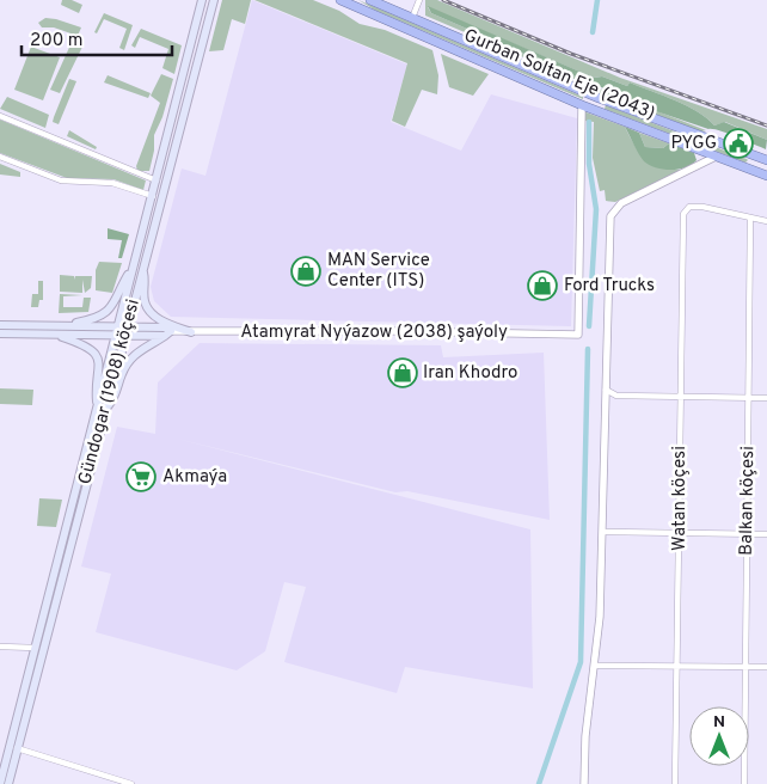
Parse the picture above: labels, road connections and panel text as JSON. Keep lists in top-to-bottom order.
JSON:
{
  "streets": {
    "highway": ["Gurban Soltan Eje (2043)"],
    "main road": ["Atamyrat Nyýazow (2038) şaýoly", "Gündogar (1908) köçesi"],
    "street": ["Watan köçesi", "Balkan köçesi"]
  },
  "crossings": [
    ["Gurban Soltan Eje (2043)", "Atamyrat Nyýazow (2038) şaýoly"],
    ["Atamyrat Nyýazow (2038) şaýoly", "Gündogar (1908) köçesi"],
    ["Watan köçesi", "Balkan köçesi"]
  ],
  "places": {
    "public building": ["PYGG"],
    "shop": ["MAN Service Center (ITS)", "Ford Trucks", "Iran Khodro"],
    "supermarket": ["Аkmaýa"]
  },
  "scale_bar": "200 m",
  "north": "top"
}
